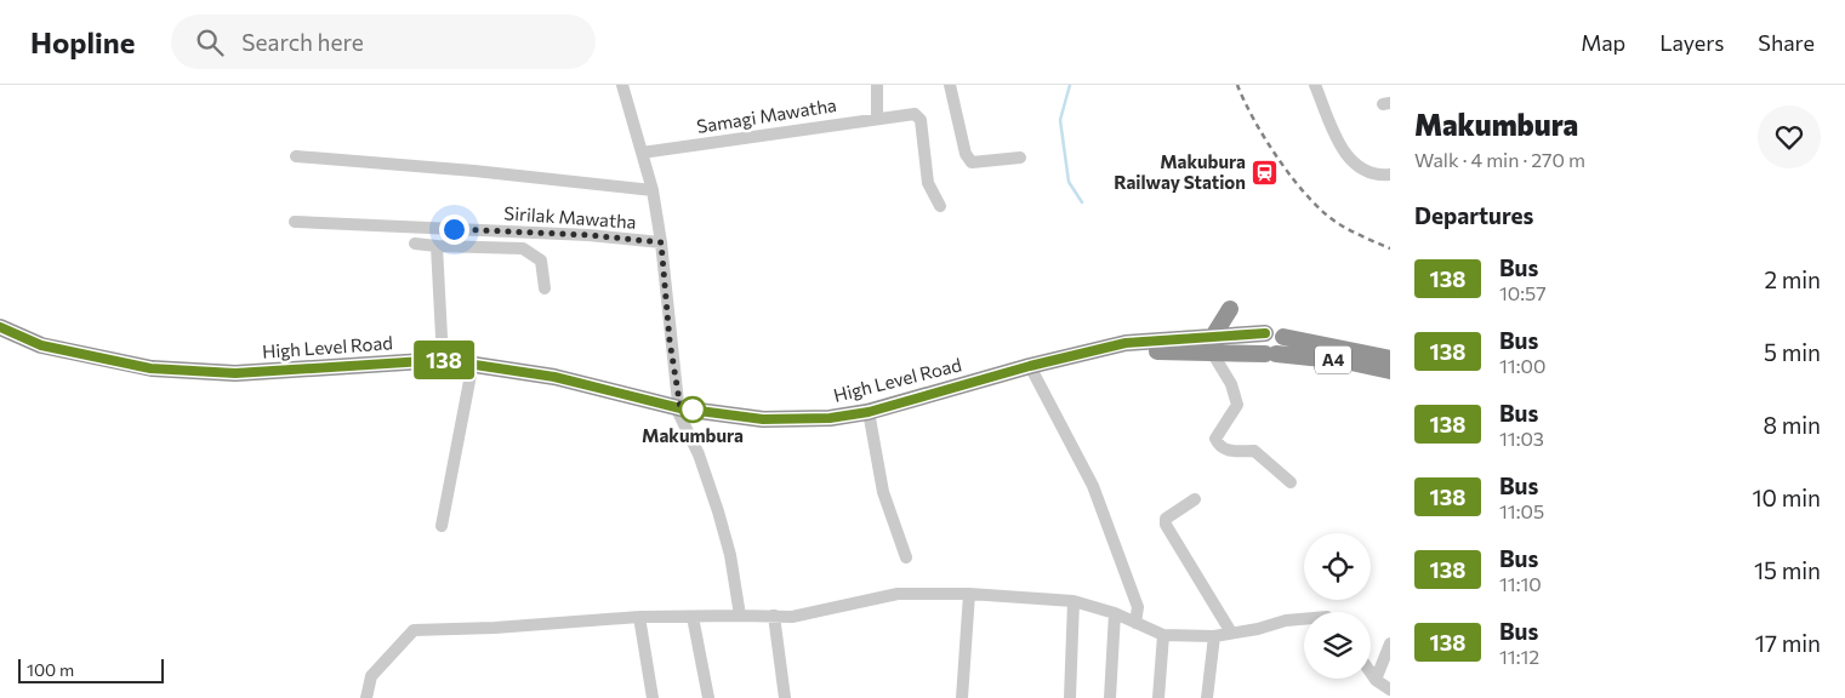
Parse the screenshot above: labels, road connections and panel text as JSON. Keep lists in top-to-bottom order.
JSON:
{
  "streets": {
    "highway": ["High Level Road", "A4"],
    "street": ["Samagi Mawatha", "Sirilak Mawatha"]
  },
  "crossings": [
    ["High Level Road", "A4"]
  ],
  "places": {
    "station": ["Makubura Railway Station"],
    "other": ["Makumbura"]
  },
  "lines": ["bus line 138"],
  "scale_bar": "100 m",
  "page": {
    "header": "Hopline",
    "search": "Search here",
    "nav": ["Map", "Layers", "Share"],
    "on_map": "138",
    "heading": [
      ["Makumbura", "Walk · 4 min · 270 m"],
      "Departures"
    ],
    "list": [
      {
        "mark": "138",
        "name": "Bus",
        "note": "10:57",
        "value": "2 min"
      },
      {
        "mark": "138",
        "name": "Bus",
        "note": "11:00",
        "value": "5 min"
      },
      {
        "mark": "138",
        "name": "Bus",
        "note": "11:03",
        "value": "8 min"
      },
      {
        "mark": "138",
        "name": "Bus",
        "note": "11:05",
        "value": "10 min"
      },
      {
        "mark": "138",
        "name": "Bus",
        "note": "11:10",
        "value": "15 min"
      },
      {
        "mark": "138",
        "name": "Bus",
        "note": "11:12",
        "value": "17 min"
      }
    ],
    "scale": "100 m"
  }
}
